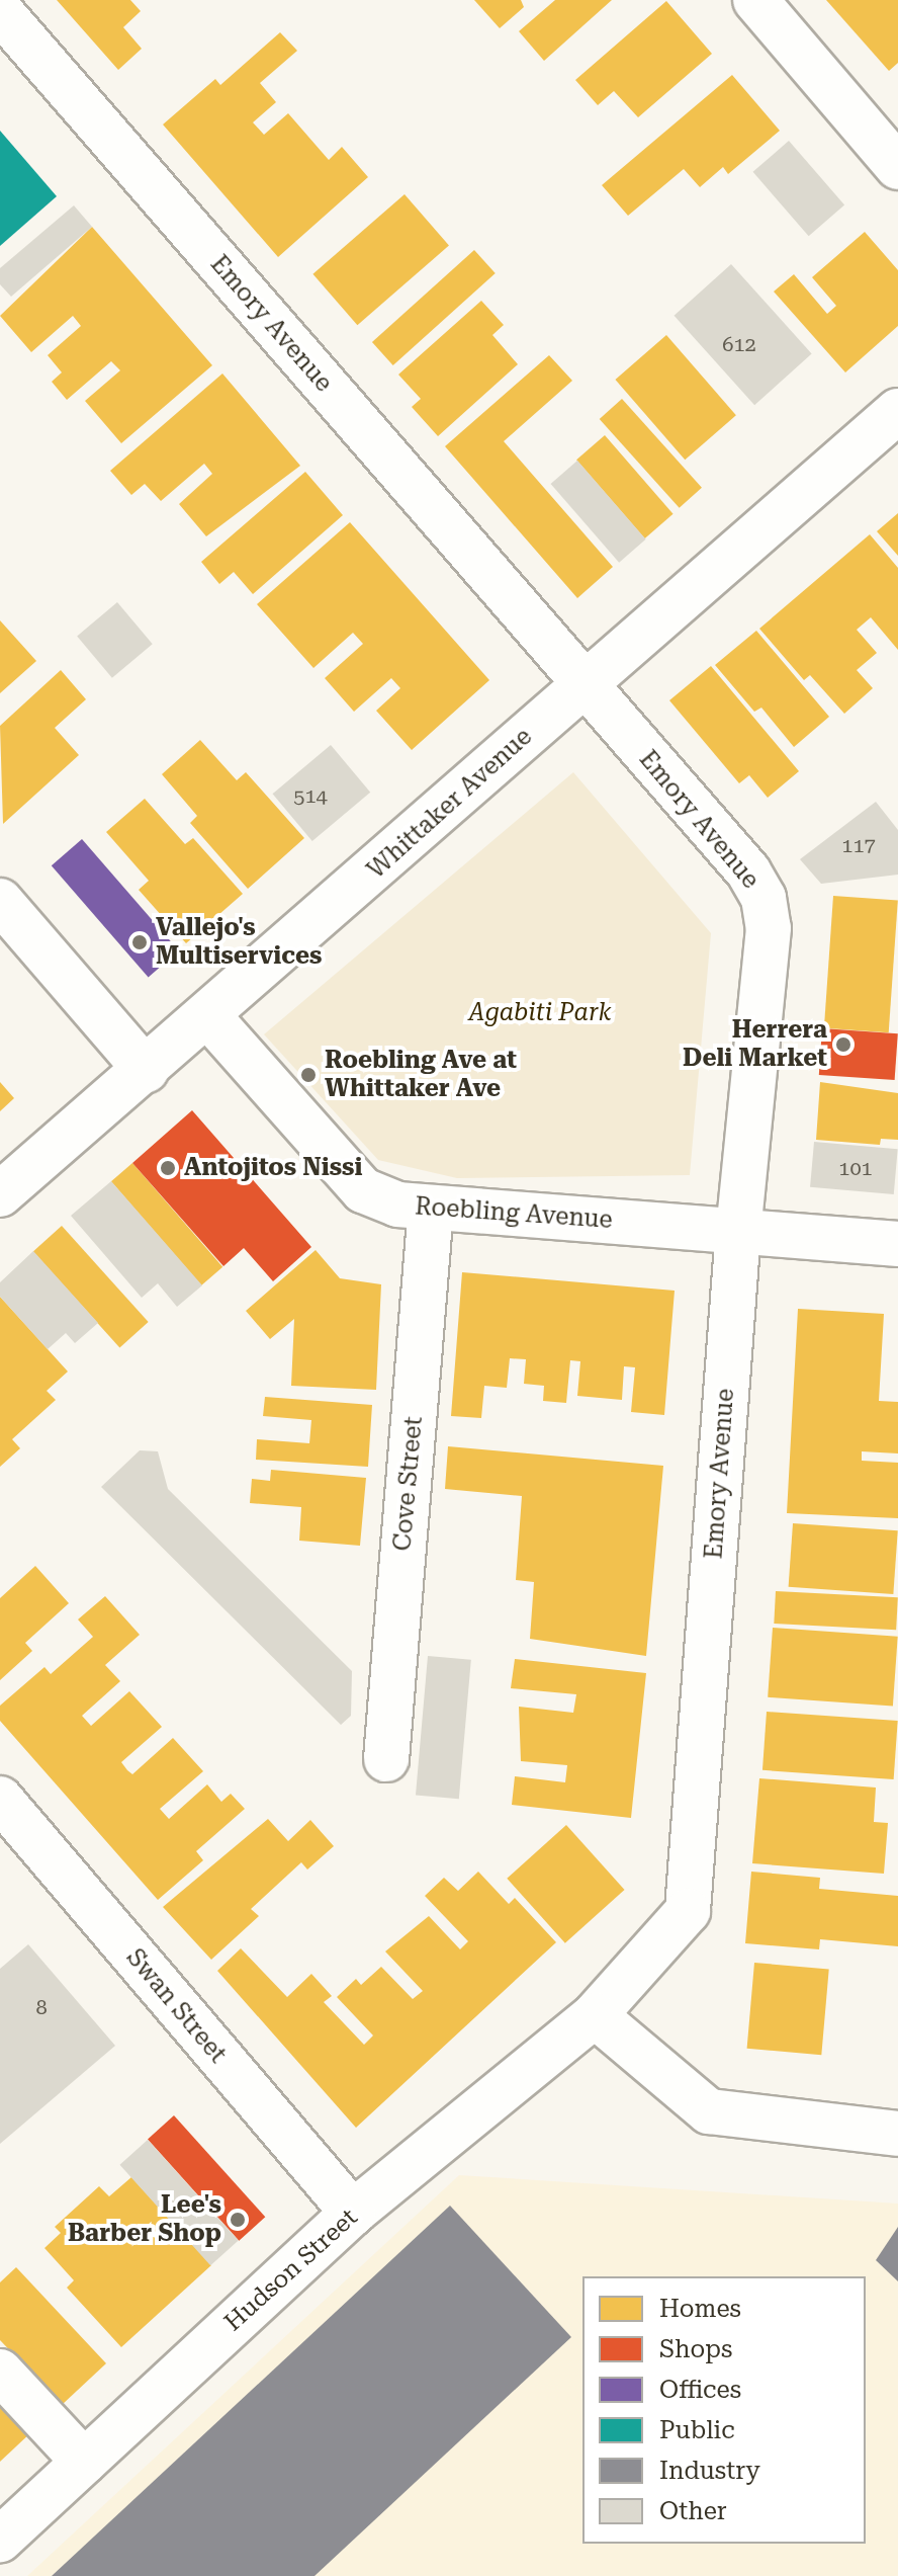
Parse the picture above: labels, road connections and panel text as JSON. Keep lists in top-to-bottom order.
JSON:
{
  "streets": {
    "street": [
      "Emory Avenue",
      "Whittaker Avenue",
      "Roebling Avenue",
      "Cove Street",
      "Swan Street",
      "Hudson Street"
    ]
  },
  "crossings": [
    ["Emory Avenue", "Whittaker Avenue"],
    ["Emory Avenue", "Roebling Avenue"],
    ["Emory Avenue", "Hudson Street"],
    ["Whittaker Avenue", "Roebling Avenue"],
    ["Roebling Avenue", "Cove Street"],
    ["Swan Street", "Hudson Street"]
  ],
  "parks": ["Agabiti Park"],
  "places": [
    "Vallejo's Multiservices",
    "Herrera Deli Market",
    "Roebling Ave at Whittaker Ave",
    "Antojitos Nissi",
    "Lee's Barber Shop"
  ],
  "house_numbers": [
    "612",
    "514",
    "117",
    "101",
    "8"
  ],
  "legend": [
    "Homes",
    "Shops",
    "Offices",
    "Public",
    "Industry",
    "Other"
  ]
}
